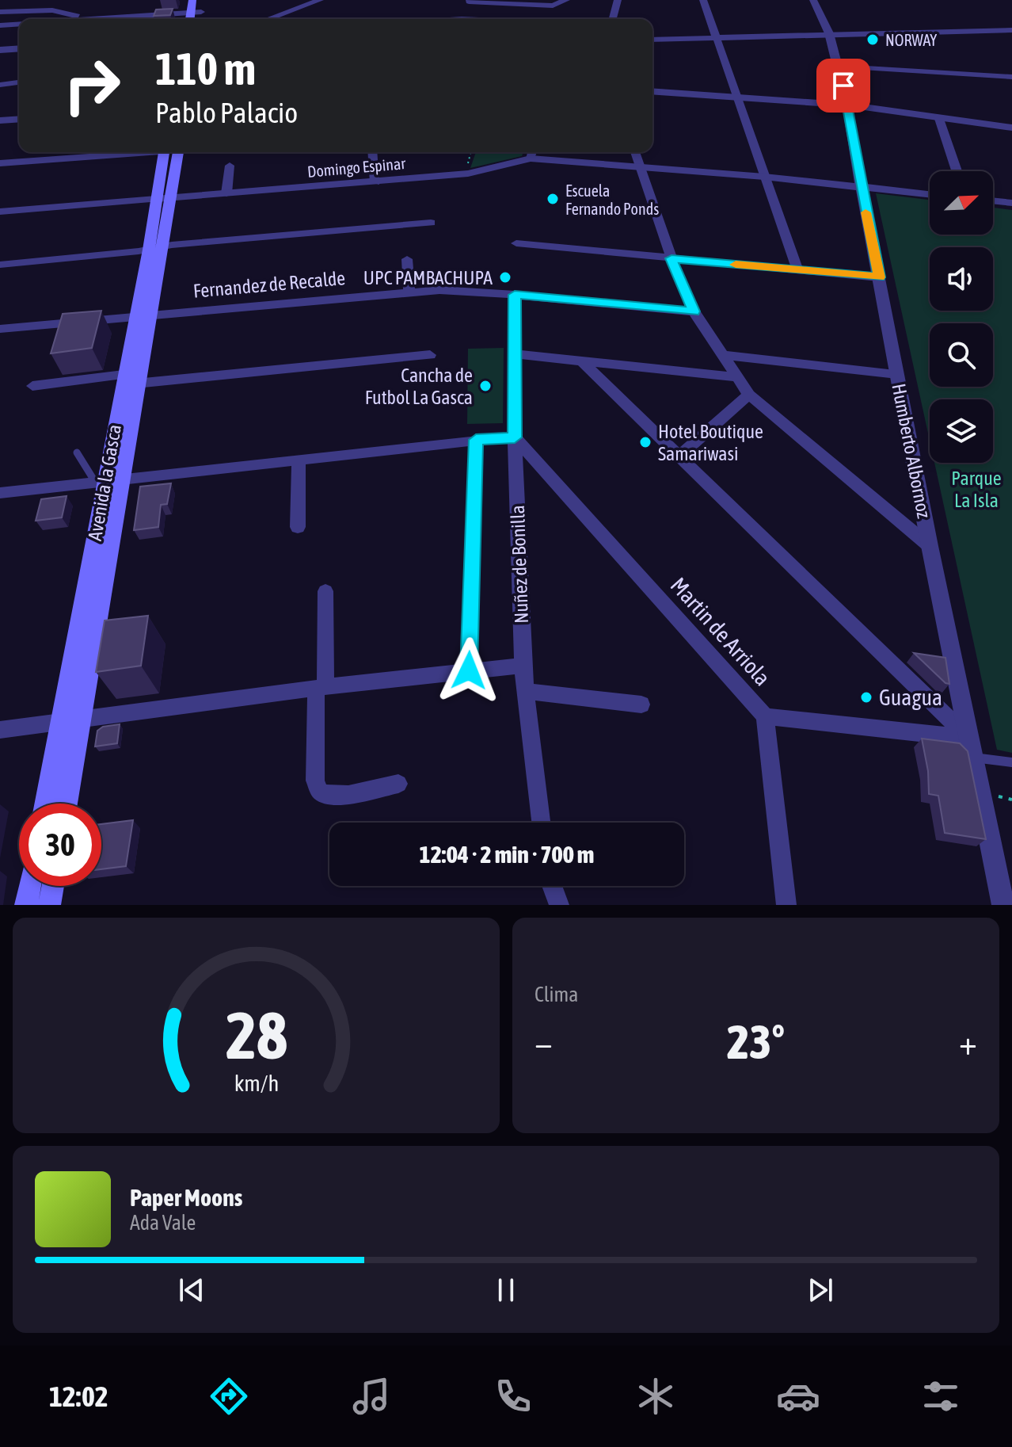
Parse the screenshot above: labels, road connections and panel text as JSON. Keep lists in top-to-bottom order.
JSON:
{
  "streets": {
    "main road": ["Avenida la Gasca"],
    "street": [
      "Domingo Espinar",
      "Fernandez de Recalde",
      "Humberto Albornoz",
      "Nuñez de Bonilla",
      "Martin de Arriola"
    ]
  },
  "crossings": [
    ["Domingo Espinar", "Humberto Albornoz"],
    ["Domingo Espinar", "Avenida la Gasca"],
    ["Fernandez de Recalde", "Avenida la Gasca"],
    ["Fernandez de Recalde", "Nuñez de Bonilla"],
    ["Nuñez de Bonilla", "Martin de Arriola"]
  ],
  "parks": ["Parque La Isla"],
  "places": [
    "NORWAY",
    "Escuela Fernando Ponds",
    "UPC PAMBACHUPA",
    "Cancha de Futbol La Gasca",
    "Hotel Boutique Samariwasi",
    "Guagua"
  ],
  "north": "top right",
  "page": {
    "turn": ["110 m", "Pablo Palacio"],
    "limit": "30",
    "trip": "12:04 · 2 min · 700 m",
    "tile": "Clima",
    "heat": ["−", "23°", "+"],
    "song": ["Paper Moons", "Ada Vale"],
    "tabs": "12:02",
    "gauge": ["28", "km/h"]
  }
}
